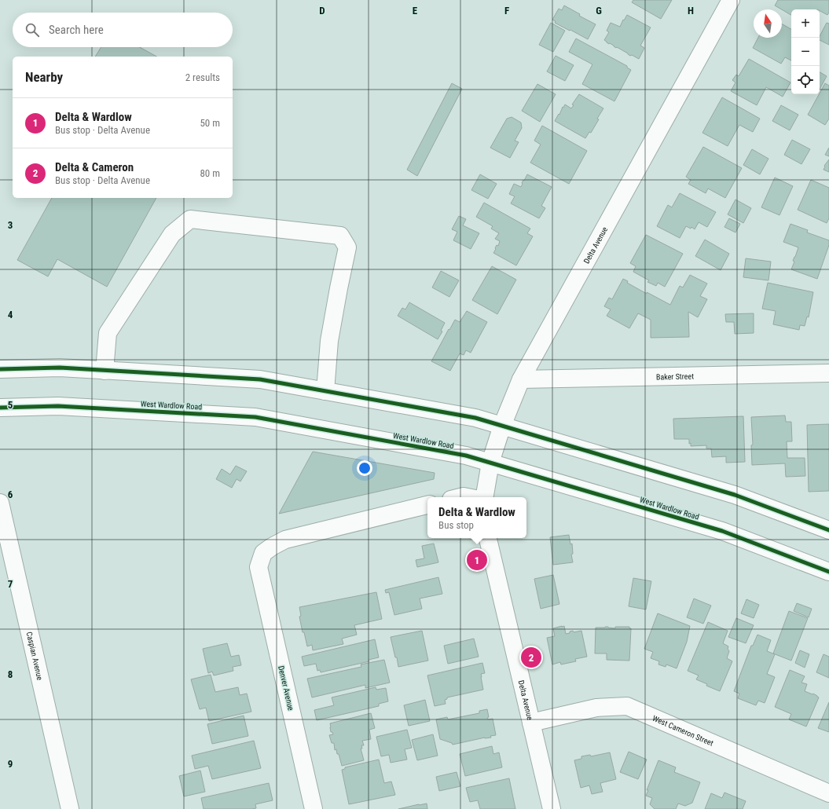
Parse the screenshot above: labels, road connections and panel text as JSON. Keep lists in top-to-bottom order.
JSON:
{
  "streets": {
    "street": [
      "Delta Avenue",
      "Baker Street",
      "West Wardlow Road",
      "Caspian Avenue",
      "Denver Avenue",
      "West Cameron Street"
    ]
  },
  "crossings": [
    ["Delta Avenue", "Baker Street"],
    ["Delta Avenue", "West Wardlow Road"],
    ["Delta Avenue", "West Cameron Street"]
  ],
  "north": "top",
  "page": {
    "map_buttons": ["+", "−"],
    "search": "Search here",
    "heading": ["Nearby", "2 results"],
    "list": [
      {
        "mark": "1",
        "name": "Delta & Wardlow",
        "note": "Bus stop · Delta Avenue",
        "value": "50 m"
      },
      {
        "mark": "2",
        "name": "Delta & Cameron",
        "note": "Bus stop · Delta Avenue",
        "value": "80 m"
      }
    ],
    "popup": ["Delta & Wardlow", "Bus stop"],
    "pins": ["1", "2"]
  },
  "grid": {
    "columns": [
      "D",
      "E",
      "F",
      "G",
      "H"
    ],
    "rows": [
      "3",
      "4",
      "5",
      "6",
      "7",
      "8",
      "9"
    ]
  }
}
